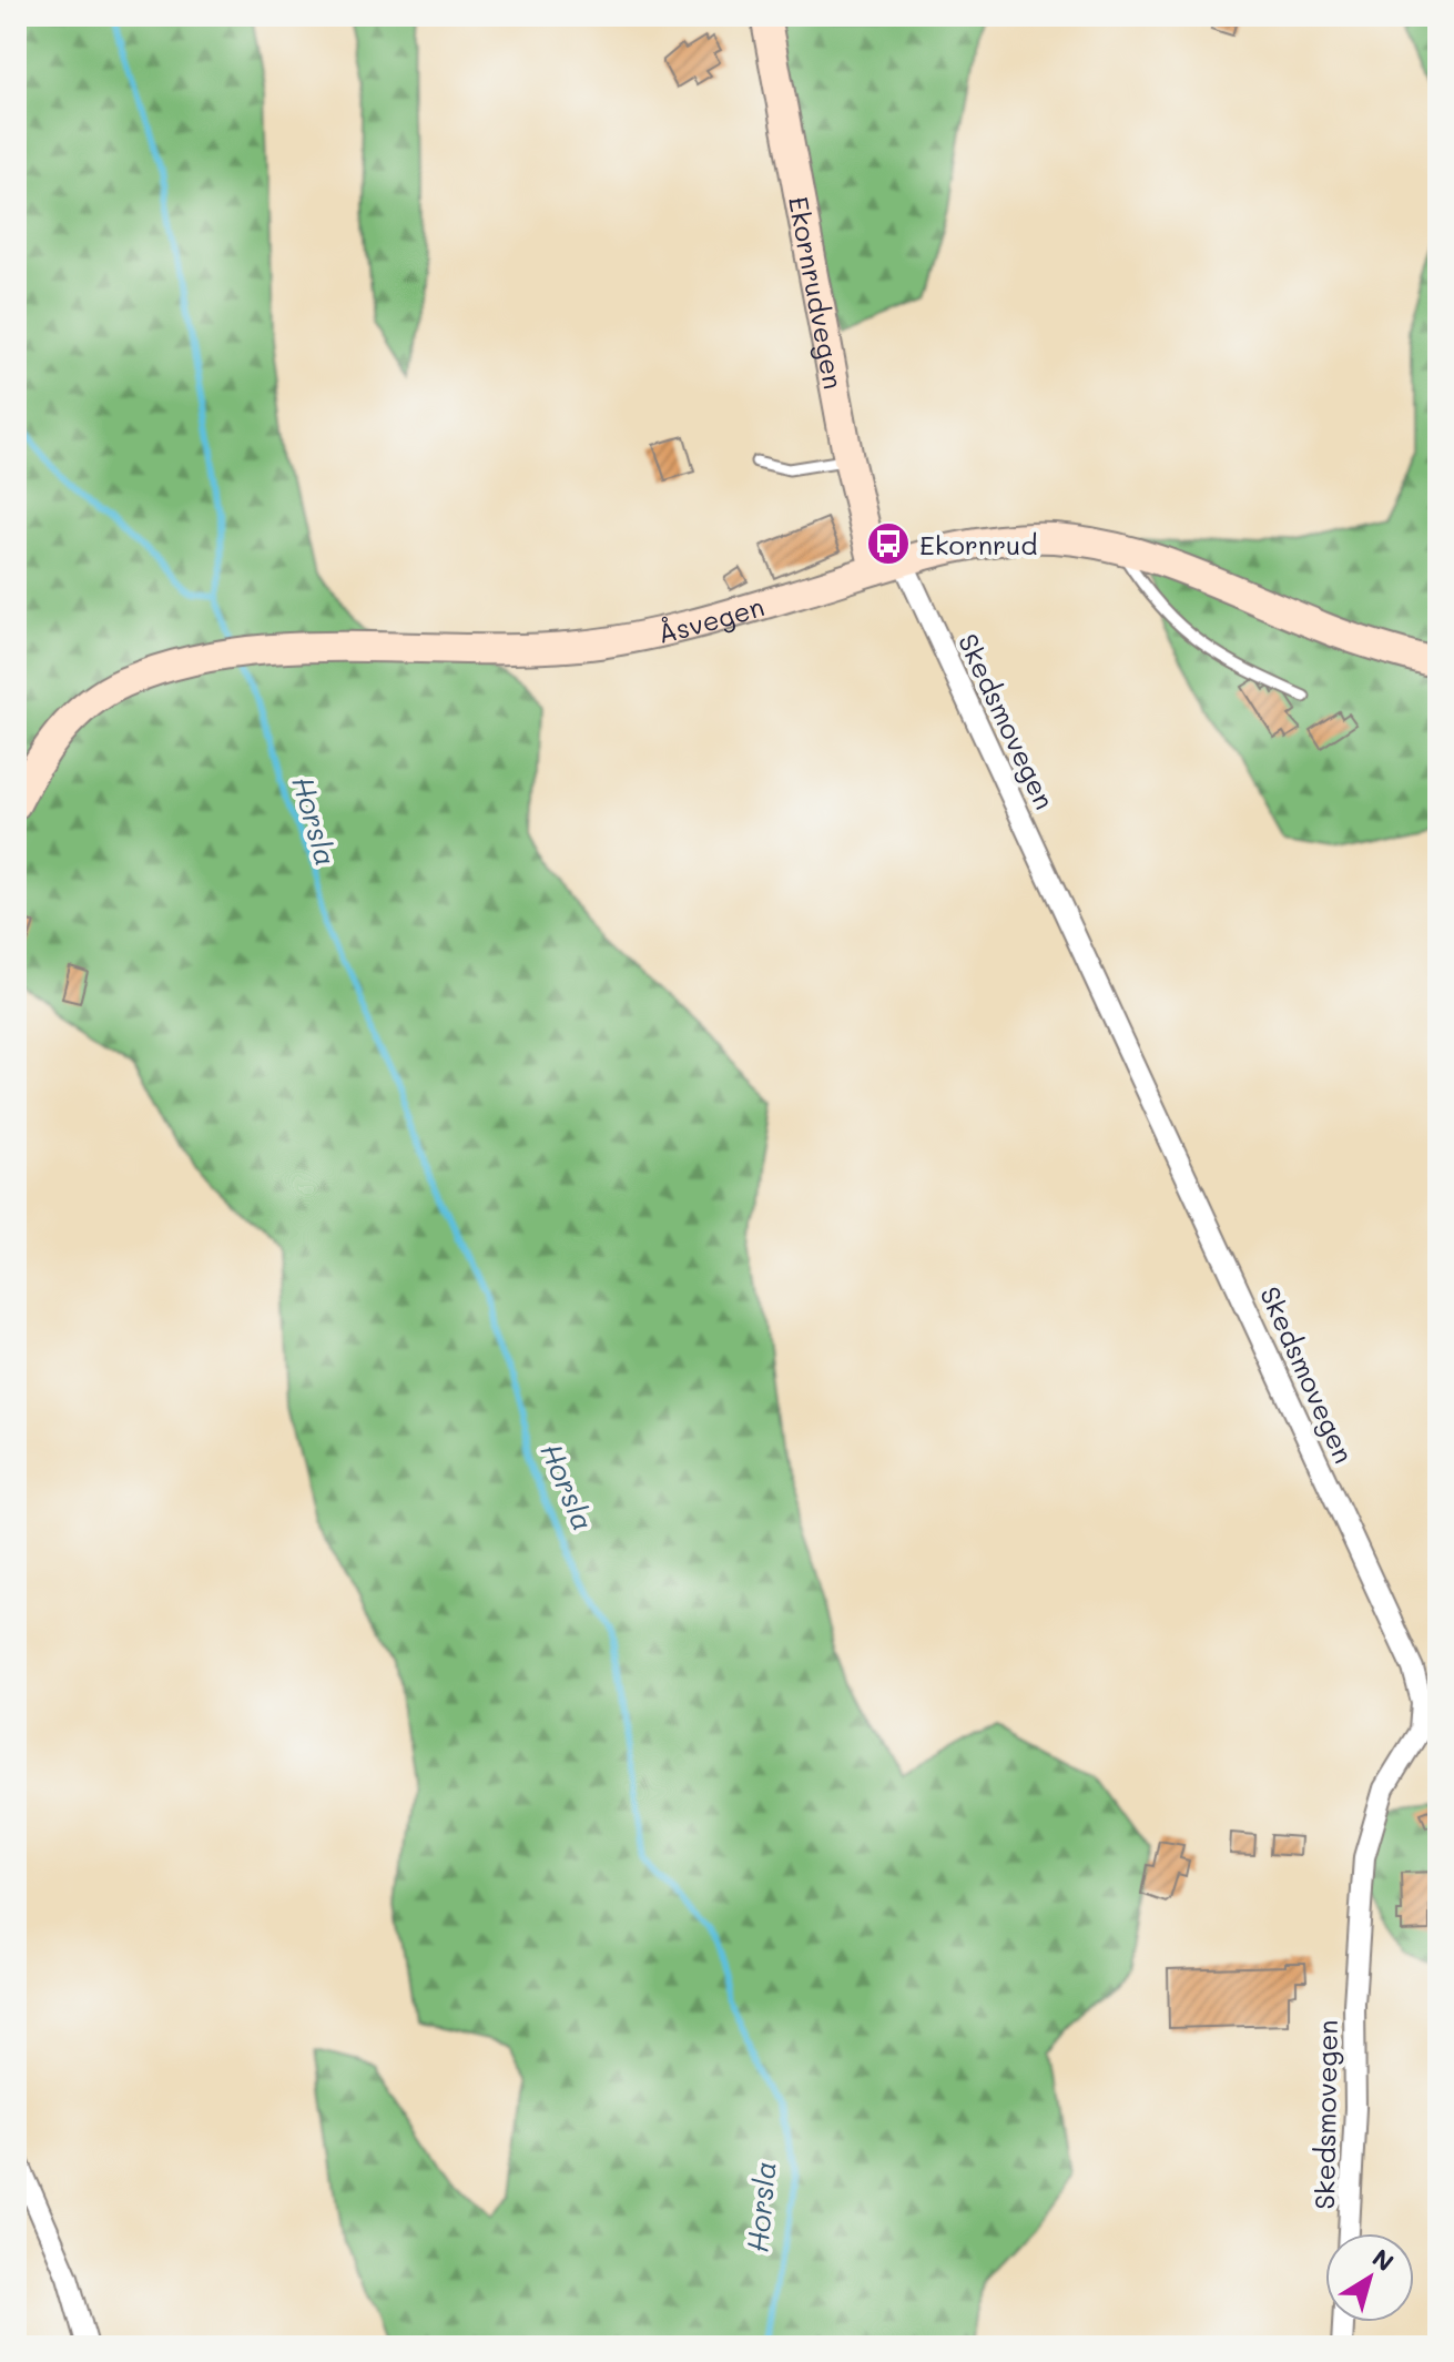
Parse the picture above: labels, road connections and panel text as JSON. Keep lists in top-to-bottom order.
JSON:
{
  "streets": {
    "main road": ["Ekornrudvegen", "Åsvegen"],
    "street": ["Skedsmovegen"]
  },
  "crossings": [
    ["Ekornrudvegen", "Åsvegen"],
    ["Åsvegen", "Skedsmovegen"]
  ],
  "water": ["Horsla"],
  "places": {
    "bus stop": ["Ekornrud"]
  },
  "north": "top right"
}
